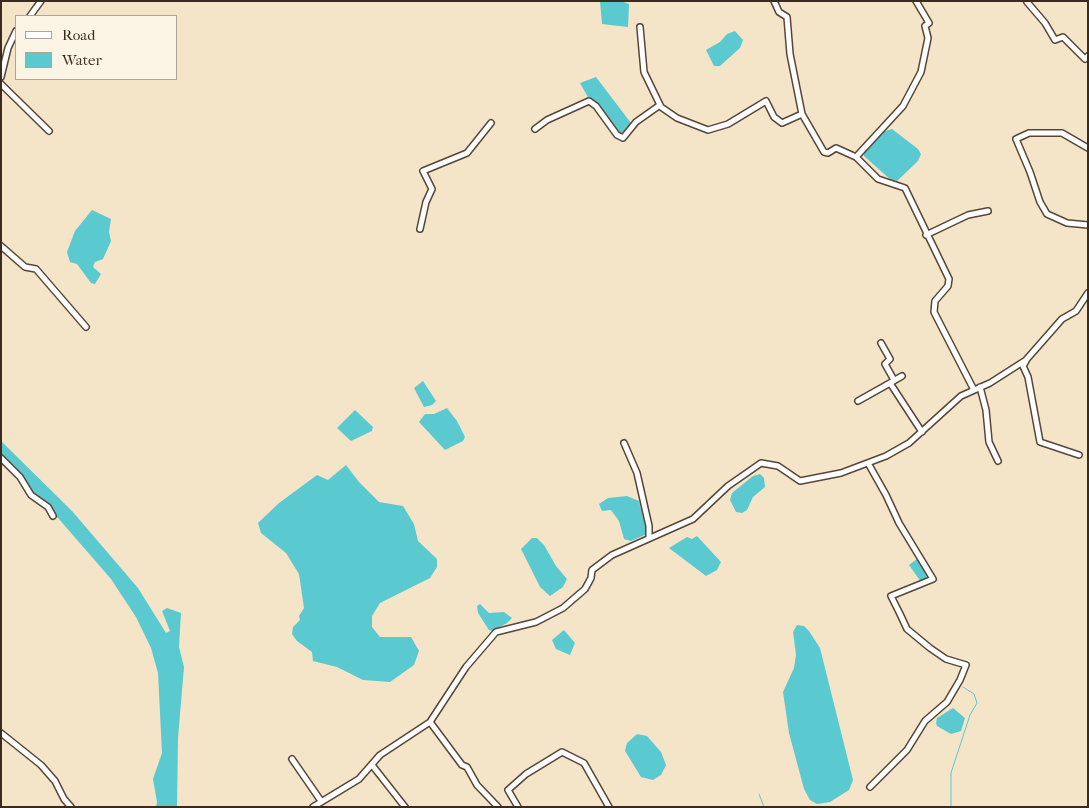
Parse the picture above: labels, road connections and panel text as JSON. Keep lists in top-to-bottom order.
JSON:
{
  "legend": ["Road", "Water"]
}
